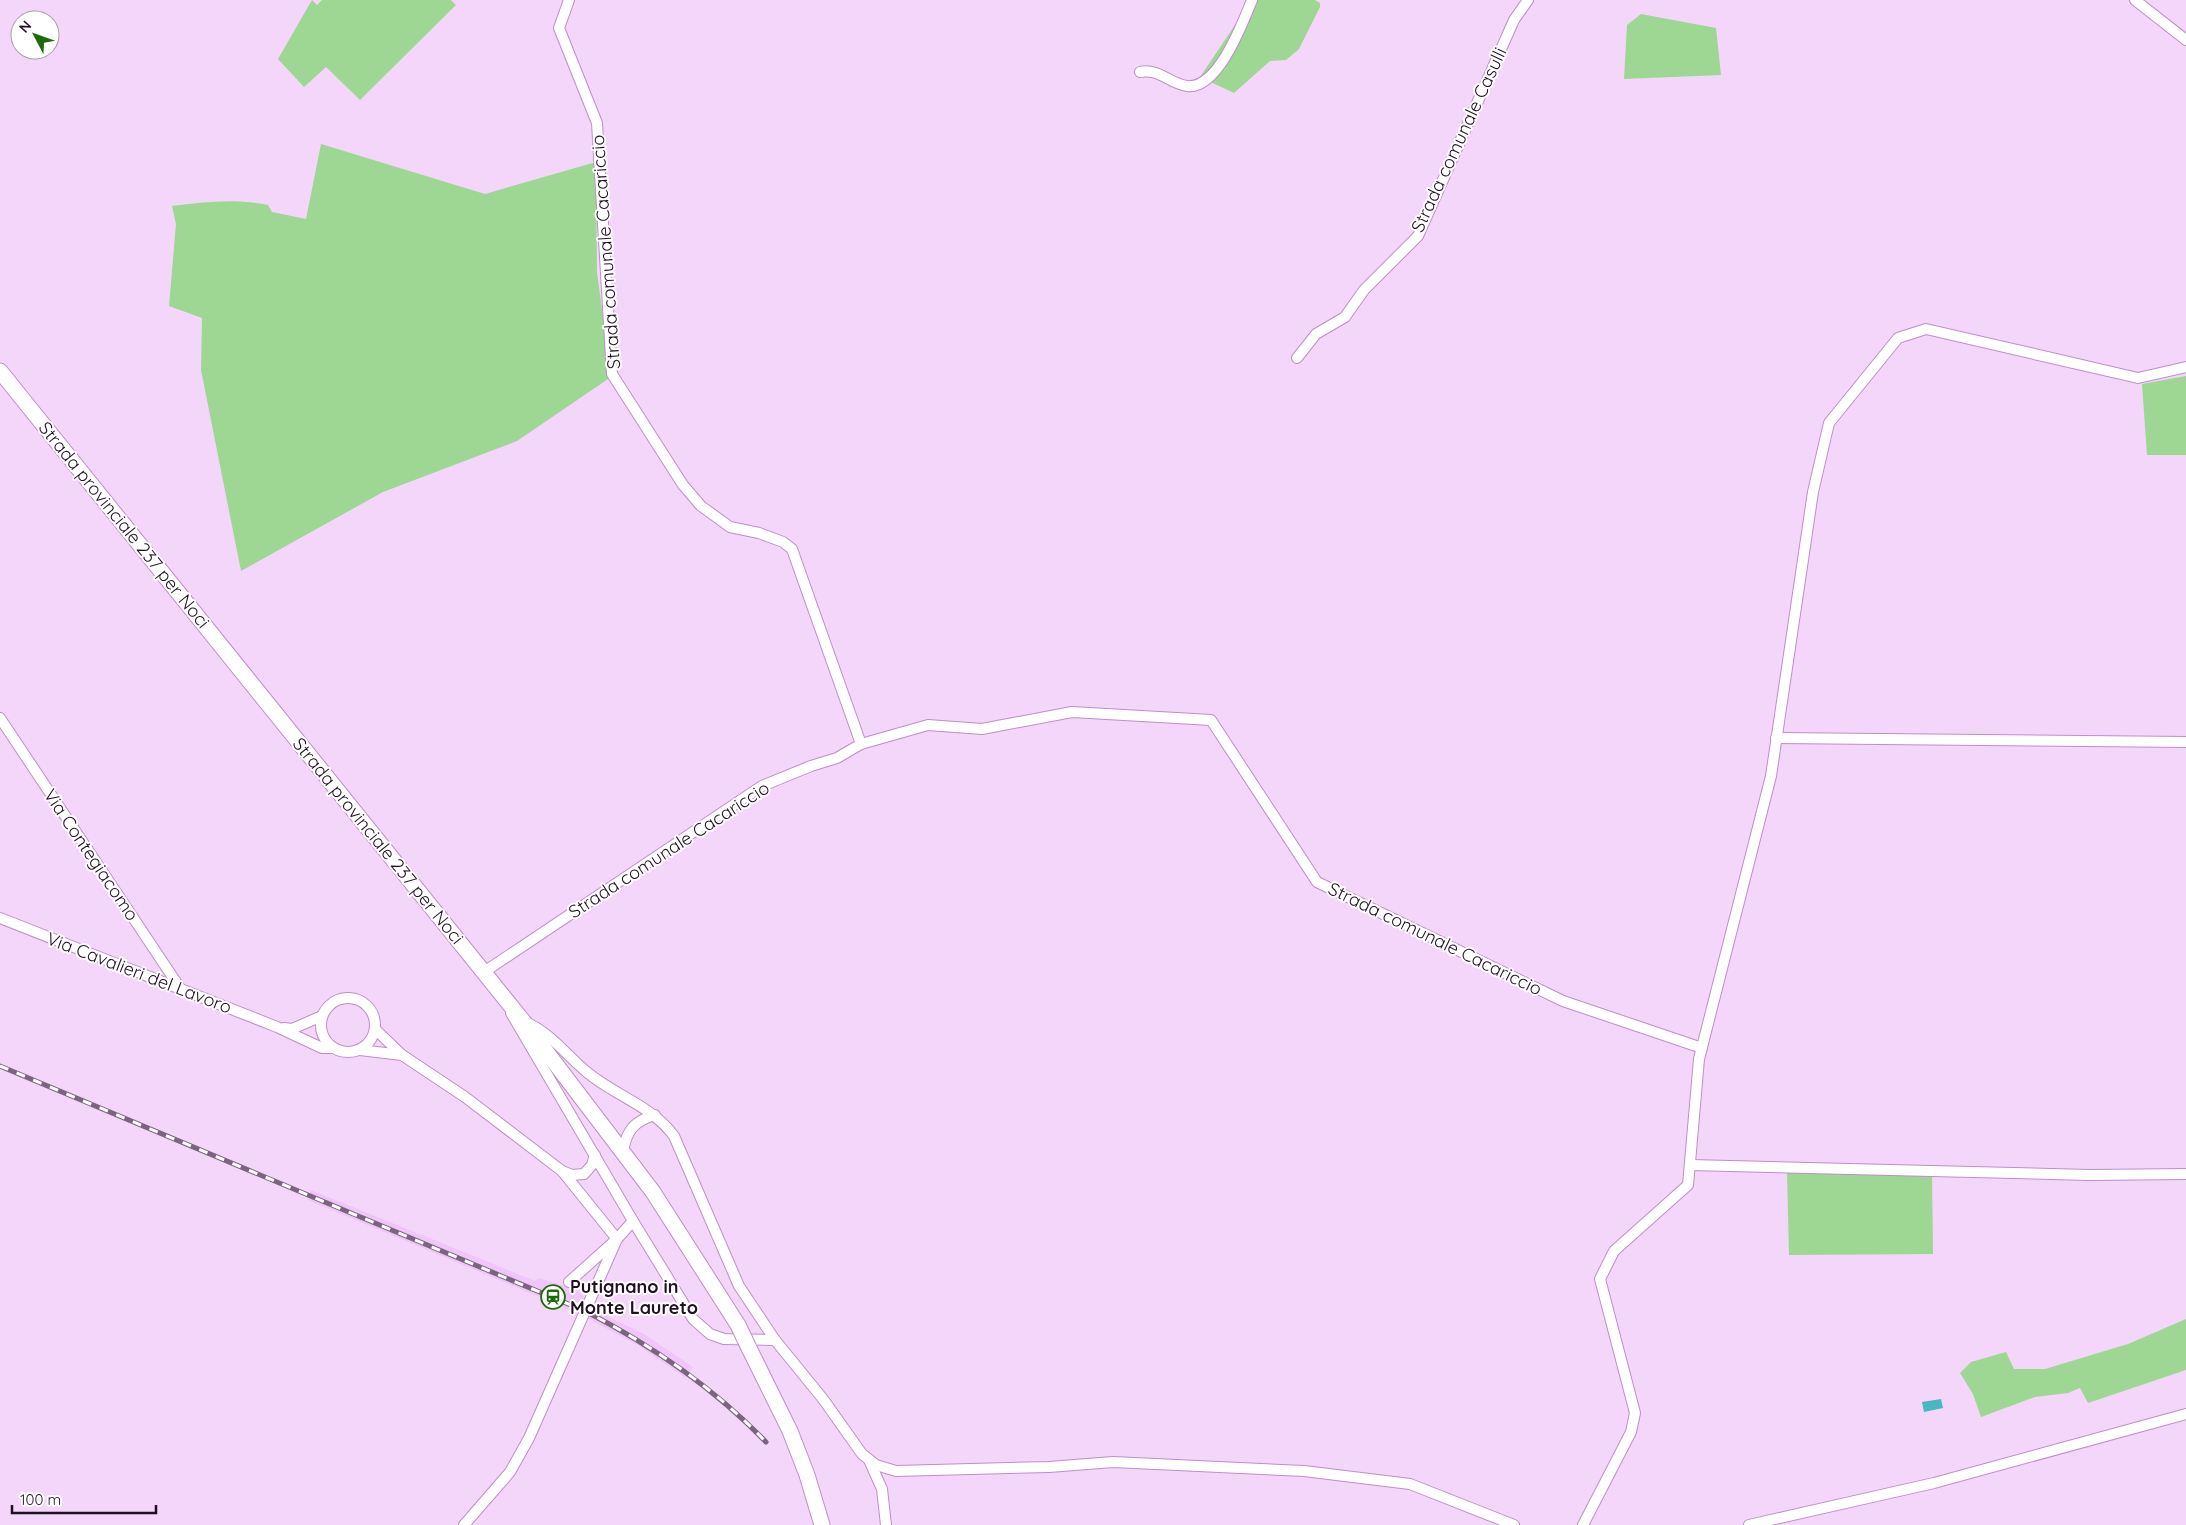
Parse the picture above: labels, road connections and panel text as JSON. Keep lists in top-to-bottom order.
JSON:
{
  "streets": {
    "main road": ["Strada provinciale 237 per Noci"],
    "street": [
      "Strada comunale Casulli",
      "Strada comunale Cacariccio",
      "Via Contegiacomo",
      "Via Cavalieri del Lavoro"
    ]
  },
  "crossings": [
    ["Strada comunale Cacariccio", "Strada provinciale 237 per Noci"],
    ["Via Contegiacomo", "Via Cavalieri del Lavoro"]
  ],
  "places": {
    "station": ["Putignano in Monte Laureto"]
  },
  "scale_bar": "100 m",
  "north": "top left"
}
